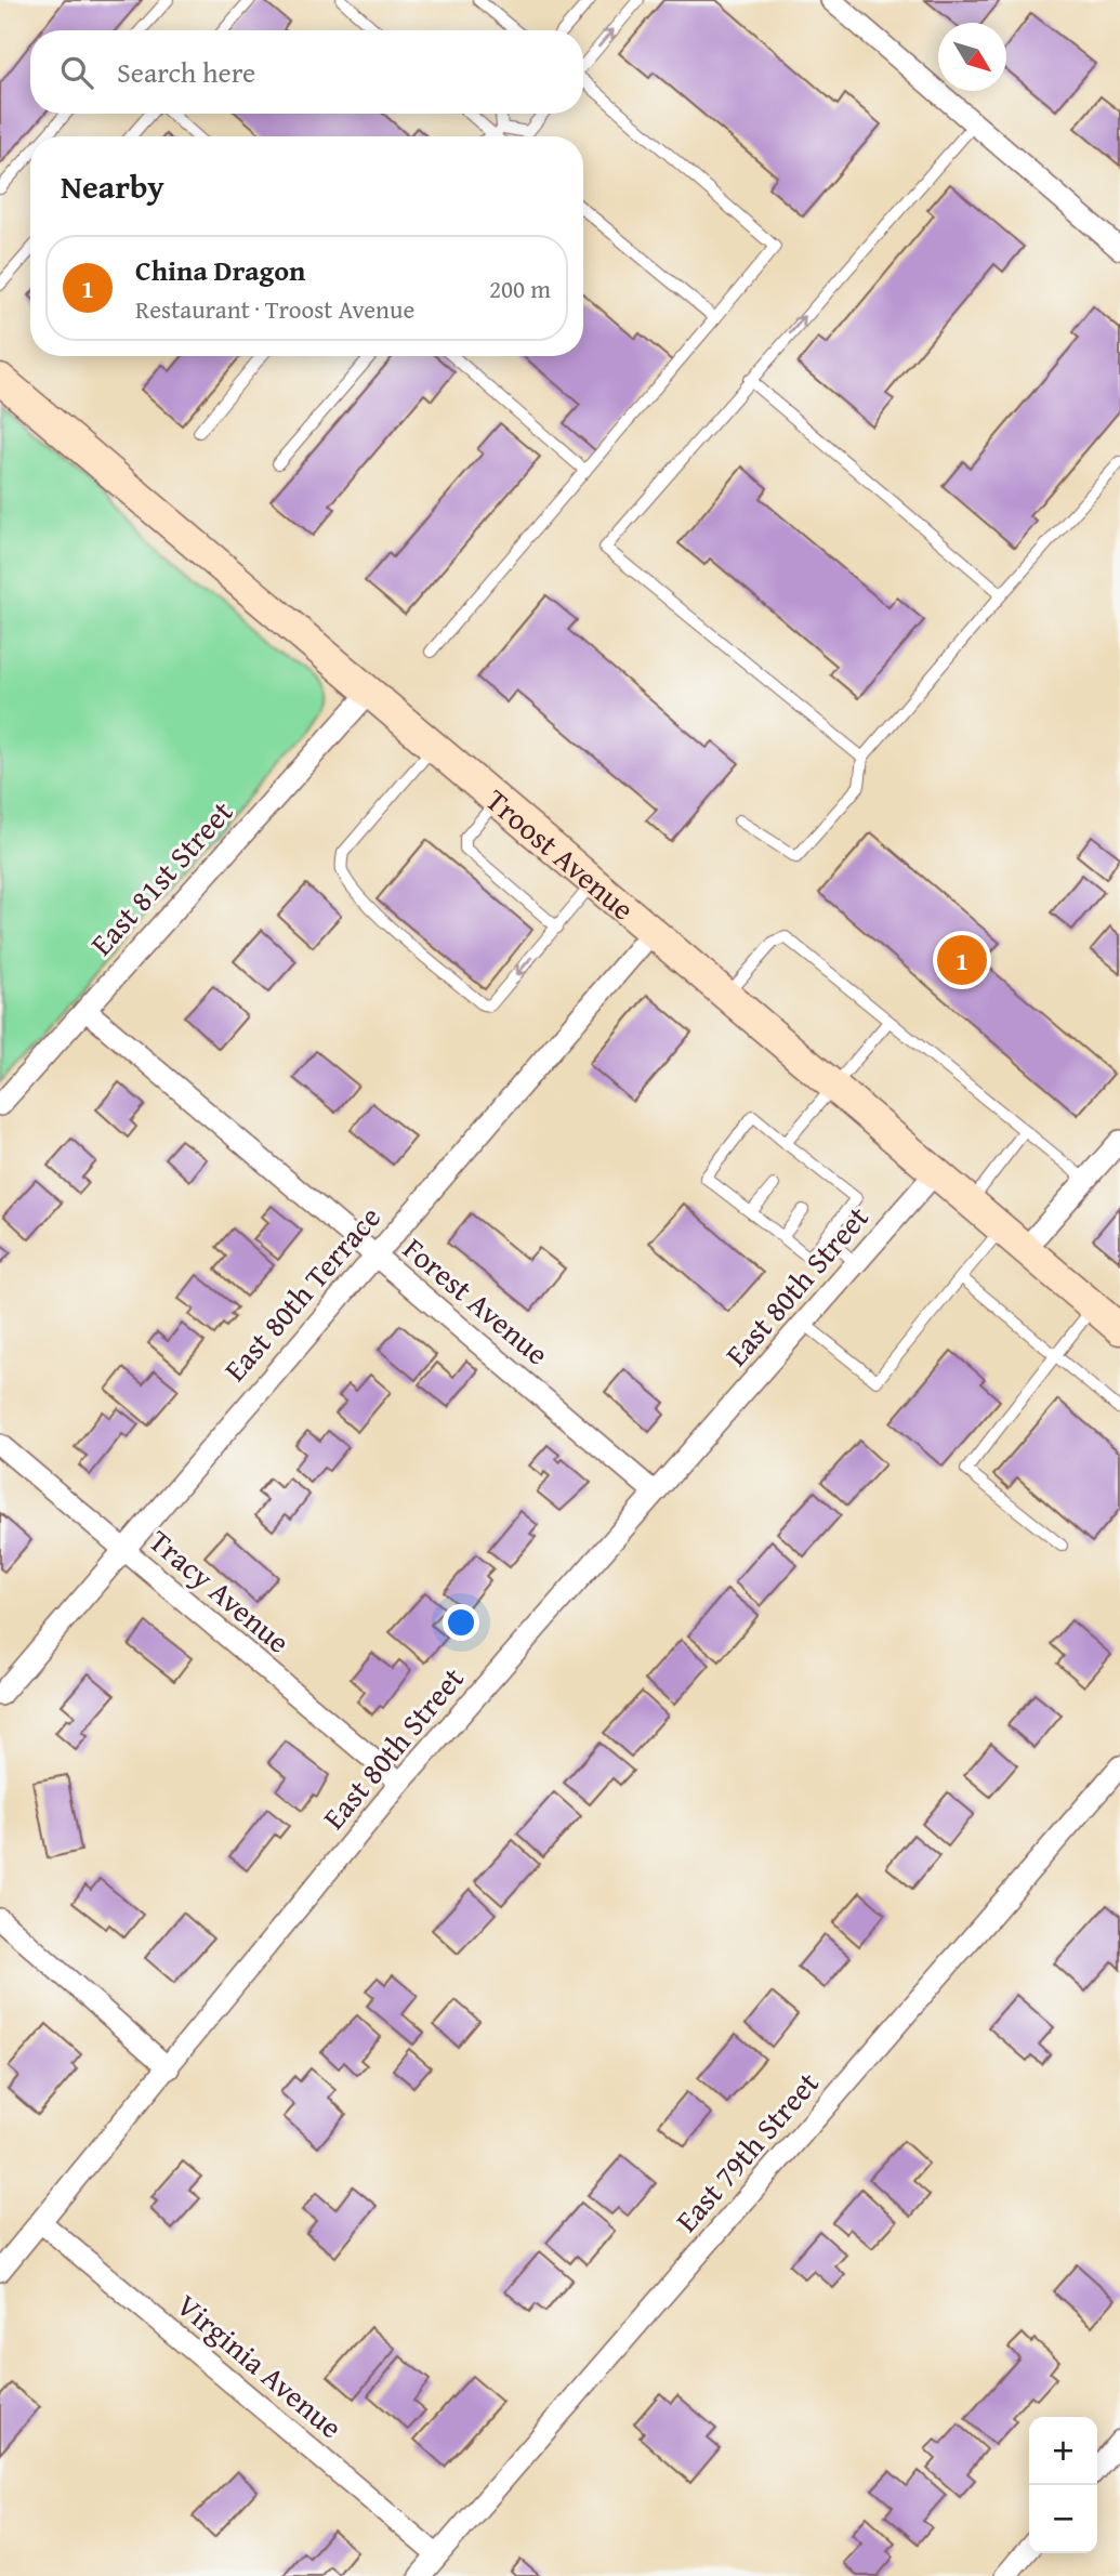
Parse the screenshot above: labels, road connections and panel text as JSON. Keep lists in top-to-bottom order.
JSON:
{
  "streets": {
    "main road": ["Troost Avenue"],
    "street": [
      "East 81st Street",
      "East 80th Street",
      "East 80th Terrace",
      "Forest Avenue",
      "Tracy Avenue",
      "East 79th Street",
      "Virginia Avenue"
    ]
  },
  "crossings": [
    ["Troost Avenue", "East 81st Street"],
    ["Troost Avenue", "East 80th Street"],
    ["Troost Avenue", "East 80th Terrace"],
    ["East 81st Street", "Forest Avenue"],
    ["East 80th Street", "Forest Avenue"],
    ["East 80th Street", "Tracy Avenue"],
    ["East 80th Street", "Virginia Avenue"],
    ["East 80th Terrace", "Forest Avenue"],
    ["East 80th Terrace", "Tracy Avenue"],
    ["East 79th Street", "Virginia Avenue"]
  ],
  "north": "bottom right",
  "page": {
    "search": "Search here",
    "heading": "Nearby",
    "list": [
      {
        "mark": "1",
        "name": "China Dragon",
        "note": "Restaurant · Troost Avenue",
        "value": "200 m"
      }
    ],
    "pins": "1",
    "map_buttons": ["+", "−"]
  }
}
